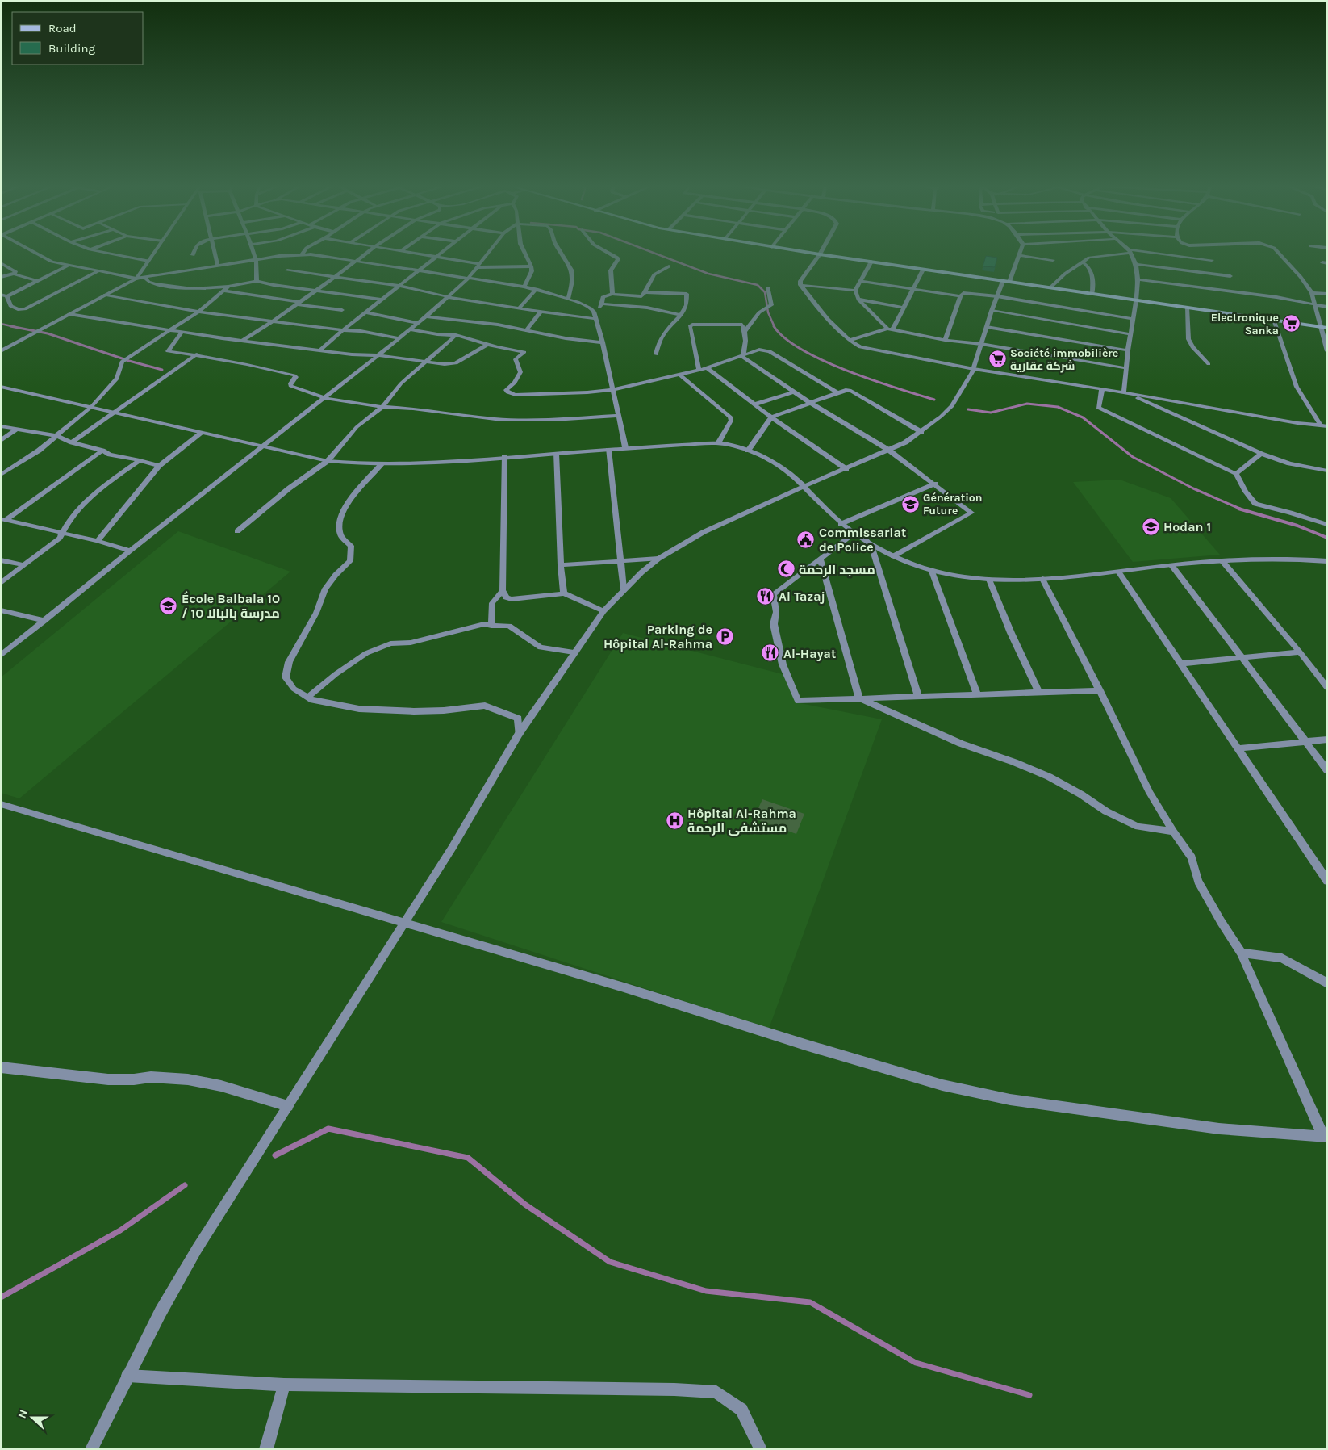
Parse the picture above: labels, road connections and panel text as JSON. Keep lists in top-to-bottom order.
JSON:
{
  "places": {
    "supermarket": ["Electronique Sanka", "Société immobilière شركة عقارية"],
    "school or university": ["Génération Future", "Hodan 1", "École Balbala 10 / مدرسة بالبالا 10"],
    "public building": ["Commissariat de Police"],
    "mosque": ["مسجد الرحمة"],
    "restaurant": ["Al Tazaj", "Al-Hayat"],
    "parking": ["Parking de Hôpital Al-Rahma"],
    "hospital": ["Hôpital Al-Rahma مستشفى الرحمة"]
  },
  "legend": ["Road", "Building"],
  "north": "left"
}
